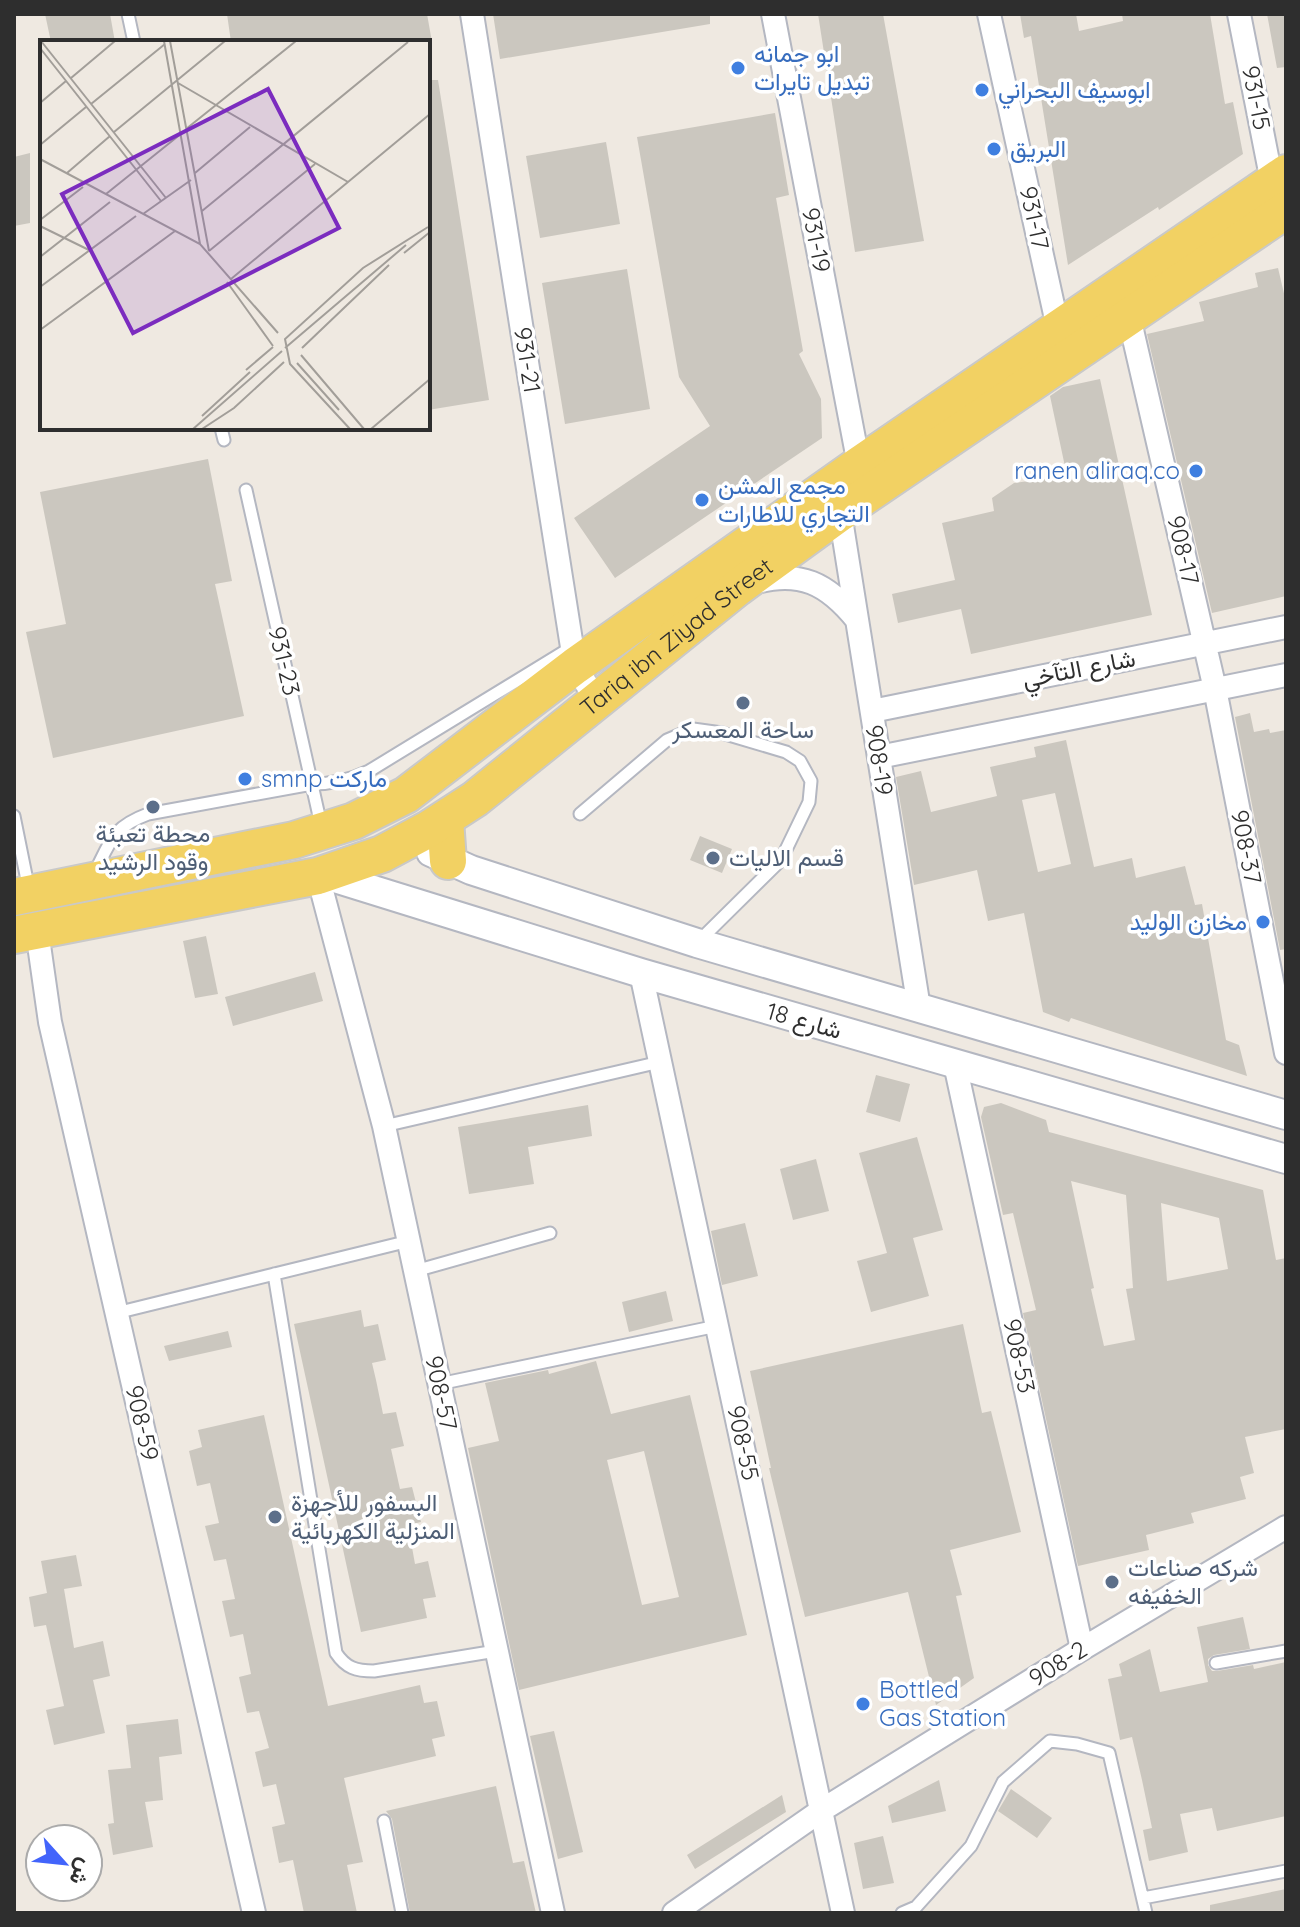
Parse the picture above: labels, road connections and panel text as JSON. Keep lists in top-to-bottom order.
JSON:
{
  "streets": {
    "main road": ["Tariq ibn Ziyad Street"],
    "street": [
      "931-15",
      "931-17",
      "931-19",
      "931-21",
      "908-17",
      "شارع التآخي",
      "908-19",
      "908-37",
      "شارع 18",
      "908-53",
      "908-57",
      "908-59",
      "908-55",
      "908-2"
    ],
    "lane": ["931-23"]
  },
  "crossings": [
    ["931-15", "Tariq ibn Ziyad Street"],
    ["931-17", "Tariq ibn Ziyad Street"],
    ["931-19", "Tariq ibn Ziyad Street"],
    ["931-21", "Tariq ibn Ziyad Street"],
    ["908-17", "Tariq ibn Ziyad Street"],
    ["908-17", "شارع التآخي"],
    ["908-17", "908-37"],
    ["Tariq ibn Ziyad Street", "931-23"],
    ["Tariq ibn Ziyad Street", "908-19"],
    ["Tariq ibn Ziyad Street", "شارع 18"],
    ["Tariq ibn Ziyad Street", "908-57"],
    ["Tariq ibn Ziyad Street", "908-59"],
    ["شارع التآخي", "908-19"],
    ["شارع التآخي", "908-37"],
    ["908-19", "شارع 18"],
    ["شارع 18", "908-53"],
    ["شارع 18", "908-57"],
    ["شارع 18", "908-55"],
    ["908-53", "908-2"],
    ["908-55", "908-2"]
  ],
  "places": [
    "ابو جمانه تبديل تايرات",
    "ابوسيف البحراني",
    "البريق",
    "ranen aliraq.co",
    "مجمع المشن التجاري للاطارات",
    "ساحة المعسكر",
    "smnp ماركت",
    "محطة تعبئة وقود الرشيد",
    "قسم الاليات",
    "مخازن الوليد",
    "البسفور للأجهزة المنزلية الكهربائية",
    "شركه صناعات الخفيفه",
    "Bottled Gas Station"
  ],
  "north": "bottom right"
}
